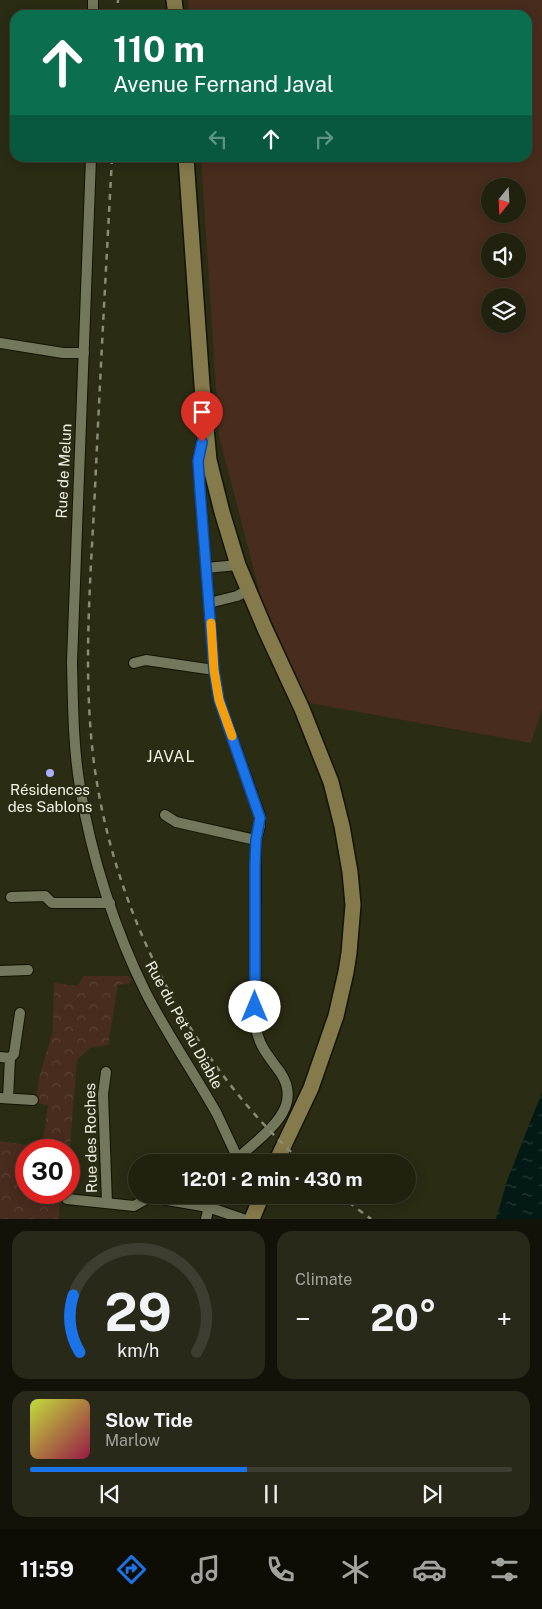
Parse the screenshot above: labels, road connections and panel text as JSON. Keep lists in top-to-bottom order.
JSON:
{
  "streets": {
    "street": ["Rue de Melun", "Rue du Pet au Diable", "Rue des Roches"]
  },
  "crossings": [
    ["Rue de Melun", "Rue du Pet au Diable"]
  ],
  "districts": ["JAVAL"],
  "places": ["Résidences des Sablons"],
  "north": "bottom",
  "page": {
    "turn": ["110 m", "Avenue Fernand Javal"],
    "limit": "30",
    "trip": "12:01 · 2 min · 430 m",
    "tile": "Climate",
    "heat": ["−", "20°", "+"],
    "song": ["Slow Tide", "Marlow"],
    "tabs": "11:59",
    "gauge": ["29", "km/h"]
  }
}
